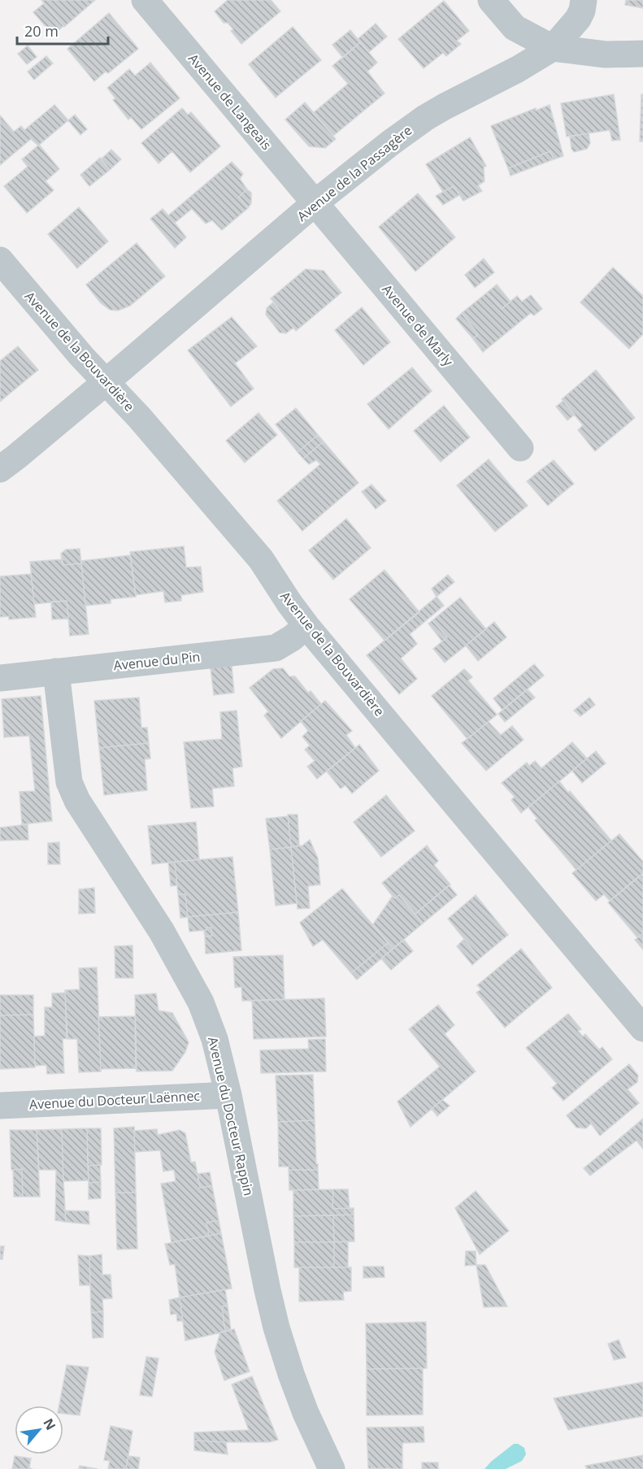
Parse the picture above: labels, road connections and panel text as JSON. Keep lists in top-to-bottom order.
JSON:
{
  "streets": {
    "street": [
      "Avenue de Langeais",
      "Avenue de la Passagère",
      "Avenue de Marly",
      "Avenue de la Bouvardière",
      "Avenue du Pin",
      "Avenue du Docteur Laënnec",
      "Avenue du Docteur Rappin"
    ]
  },
  "crossings": [
    ["Avenue de Langeais", "Avenue de la Passagère"],
    ["Avenue de Langeais", "Avenue de Marly"],
    ["Avenue de la Passagère", "Avenue de Marly"],
    ["Avenue de la Passagère", "Avenue de la Bouvardière"],
    ["Avenue de la Bouvardière", "Avenue du Pin"],
    ["Avenue du Pin", "Avenue du Docteur Rappin"],
    ["Avenue du Docteur Laënnec", "Avenue du Docteur Rappin"]
  ],
  "scale_bar": "20 m",
  "north": "top right"
}
